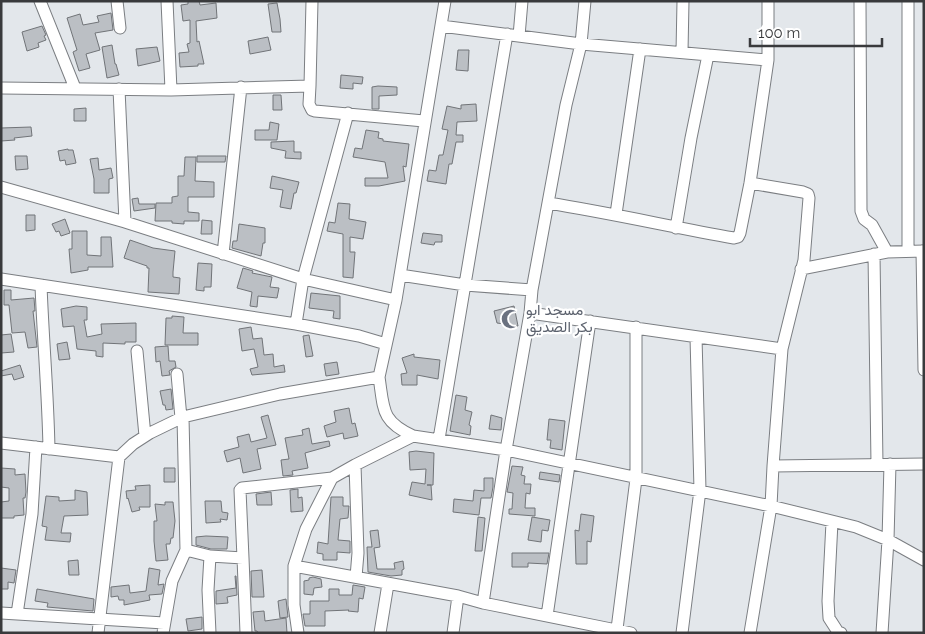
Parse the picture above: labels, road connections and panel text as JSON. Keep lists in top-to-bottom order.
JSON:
{
  "places": {
    "mosque": ["مسجد ابو بكر الصديق"]
  },
  "scale_bar": "100 m"
}
